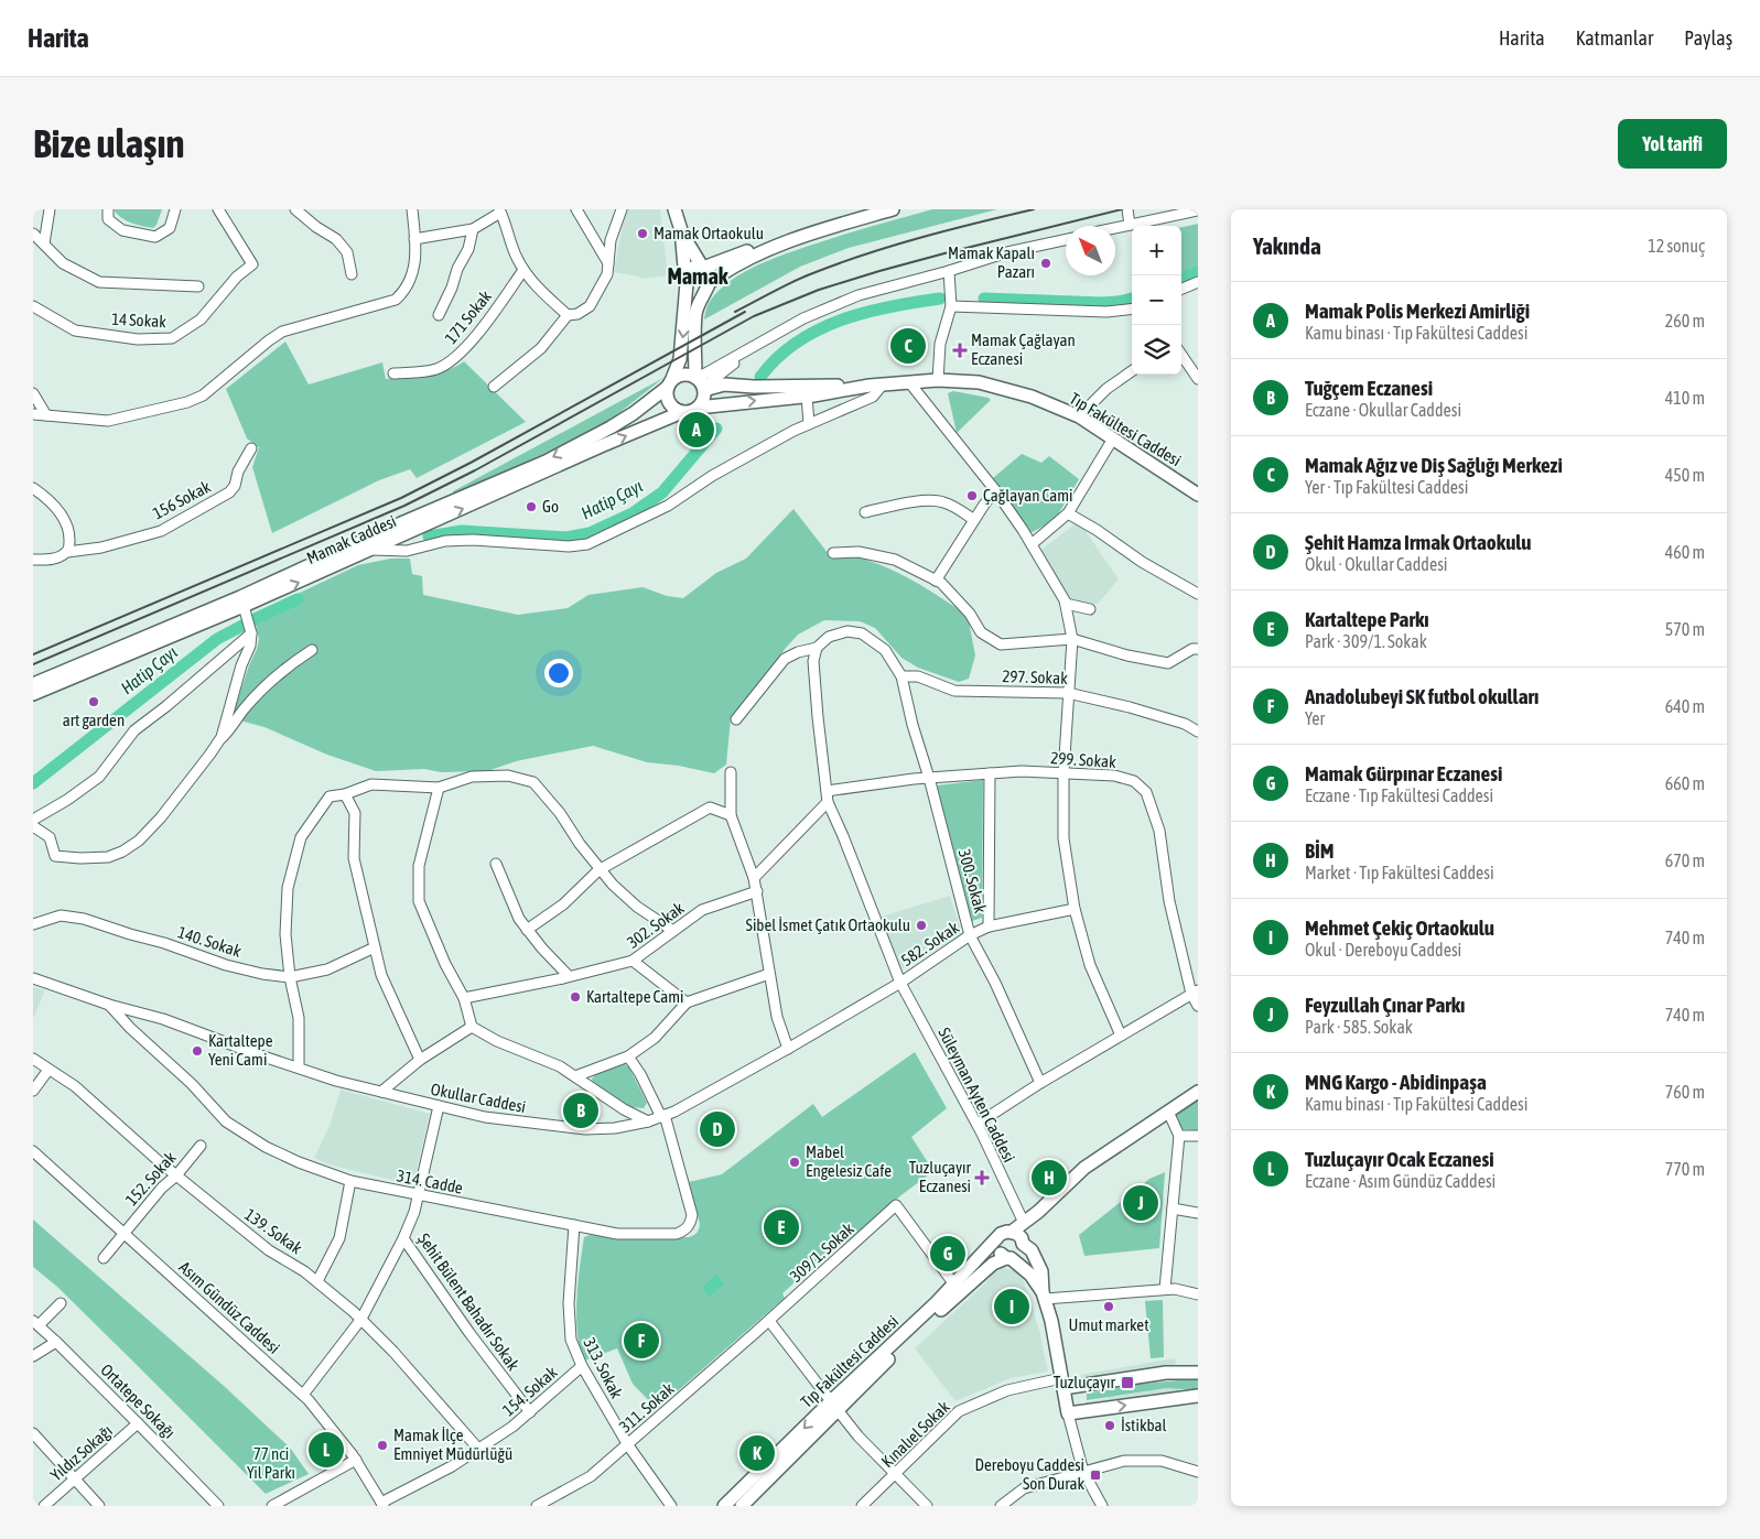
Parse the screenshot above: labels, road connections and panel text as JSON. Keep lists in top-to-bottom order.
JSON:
{
  "streets": {
    "main road": ["Tıp Fakültesi Caddesi", "Mamak Caddesi"],
    "street": [
      "171 Sokak",
      "14 Sokak",
      "156 Sokak",
      "297. Sokak",
      "299. Sokak",
      "300. Sokak",
      "302. Sokak",
      "140. Sokak",
      "582. Sokak",
      "Süleyman Ayten Caddesi",
      "Okullar Caddesi",
      "152. Sokak",
      "314. Cadde",
      "139. Sokak",
      "309/1. Sokak",
      "Şehit Bülent Bahadır Sokak",
      "Asım Gündüz Caddesi",
      "313. Sokak",
      "154. Sokak",
      "Ortatepe Sokağı",
      "311. Sokak",
      "Kınalıel Sokak",
      "Yıldız Sokağı"
    ]
  },
  "crossings": [
    ["Tıp Fakültesi Caddesi", "Mamak Caddesi"],
    ["Tıp Fakültesi Caddesi", "309/1. Sokak"],
    ["297. Sokak", "300. Sokak"],
    ["299. Sokak", "300. Sokak"],
    ["299. Sokak", "Süleyman Ayten Caddesi"],
    ["300. Sokak", "582. Sokak"],
    ["300. Sokak", "Süleyman Ayten Caddesi"],
    ["582. Sokak", "Süleyman Ayten Caddesi"],
    ["582. Sokak", "Okullar Caddesi"],
    ["Süleyman Ayten Caddesi", "Okullar Caddesi"],
    ["Okullar Caddesi", "314. Cadde"],
    ["Okullar Caddesi", "Şehit Bülent Bahadır Sokak"],
    ["152. Sokak", "139. Sokak"],
    ["152. Sokak", "Asım Gündüz Caddesi"],
    ["314. Cadde", "Şehit Bülent Bahadır Sokak"],
    ["314. Cadde", "313. Sokak"],
    ["139. Sokak", "154. Sokak"],
    ["309/1. Sokak", "311. Sokak"],
    ["Şehit Bülent Bahadır Sokak", "154. Sokak"],
    ["Asım Gündüz Caddesi", "154. Sokak"],
    ["313. Sokak", "154. Sokak"],
    ["313. Sokak", "311. Sokak"],
    ["Ortatepe Sokağı", "Yıldız Sokağı"]
  ],
  "districts": ["Mamak"],
  "water": ["Hatip Çayı"],
  "parks": ["77 nci Yil Parkı"],
  "places": {
    "other": [
      "Mamak Ortaokulu",
      "Mamak Kapalı Pazarı",
      "Çağlayan Cami",
      "Go",
      "art garden",
      "Sibel İsmet Çatık Ortaokulu",
      "Kartaltepe Cami",
      "Kartaltepe Yeni Cami",
      "Mabel Engelesiz Cafe",
      "Umut market",
      "İstikbal",
      "Mamak İlçe Emniyet Müdürlüğü"
    ],
    "health": ["Mamak Çağlayan Eczanesi", "Tuzluçayır Eczanesi"],
    "transit": ["Tuzluçayır", "Dereboyu Caddesi Son Durak"]
  },
  "north": "top left",
  "page": {
    "header": "Harita",
    "nav": ["Harita", "Katmanlar", "Paylaş"],
    "buttons": "Yol tarifi",
    "title": "Bize ulaşın",
    "heading": ["Yakında", "12 sonuç"],
    "map_buttons": ["+", "−"],
    "list": [
      {
        "mark": "A",
        "name": "Mamak Polis Merkezi Amirliği",
        "note": "Kamu binası · Tıp Fakültesi Caddesi",
        "value": "260 m"
      },
      {
        "mark": "B",
        "name": "Tuğçem Eczanesi",
        "note": "Eczane · Okullar Caddesi",
        "value": "410 m"
      },
      {
        "mark": "C",
        "name": "Mamak Ağız ve Diş Sağlığı Merkezi",
        "note": "Yer · Tıp Fakültesi Caddesi",
        "value": "450 m"
      },
      {
        "mark": "D",
        "name": "Şehit Hamza Irmak Ortaokulu",
        "note": "Okul · Okullar Caddesi",
        "value": "460 m"
      },
      {
        "mark": "E",
        "name": "Kartaltepe Parkı",
        "note": "Park · 309/1. Sokak",
        "value": "570 m"
      },
      {
        "mark": "F",
        "name": "Anadolubeyi SK futbol okulları",
        "note": "Yer",
        "value": "640 m"
      },
      {
        "mark": "G",
        "name": "Mamak Gürpınar Eczanesi",
        "note": "Eczane · Tıp Fakültesi Caddesi",
        "value": "660 m"
      },
      {
        "mark": "H",
        "name": "BİM",
        "note": "Market · Tıp Fakültesi Caddesi",
        "value": "670 m"
      },
      {
        "mark": "I",
        "name": "Mehmet Çekiç Ortaokulu",
        "note": "Okul · Dereboyu Caddesi",
        "value": "740 m"
      },
      {
        "mark": "J",
        "name": "Feyzullah Çınar Parkı",
        "note": "Park · 585. Sokak",
        "value": "740 m"
      },
      {
        "mark": "K",
        "name": "MNG Kargo - Abidinpaşa",
        "note": "Kamu binası · Tıp Fakültesi Caddesi",
        "value": "760 m"
      },
      {
        "mark": "L",
        "name": "Tuzluçayır Ocak Eczanesi",
        "note": "Eczane · Asım Gündüz Caddesi",
        "value": "770 m"
      }
    ],
    "pins": [
      "C",
      "A",
      "B",
      "D",
      "H",
      "J",
      "E",
      "G",
      "I",
      "F",
      "L",
      "K"
    ]
  }
}
